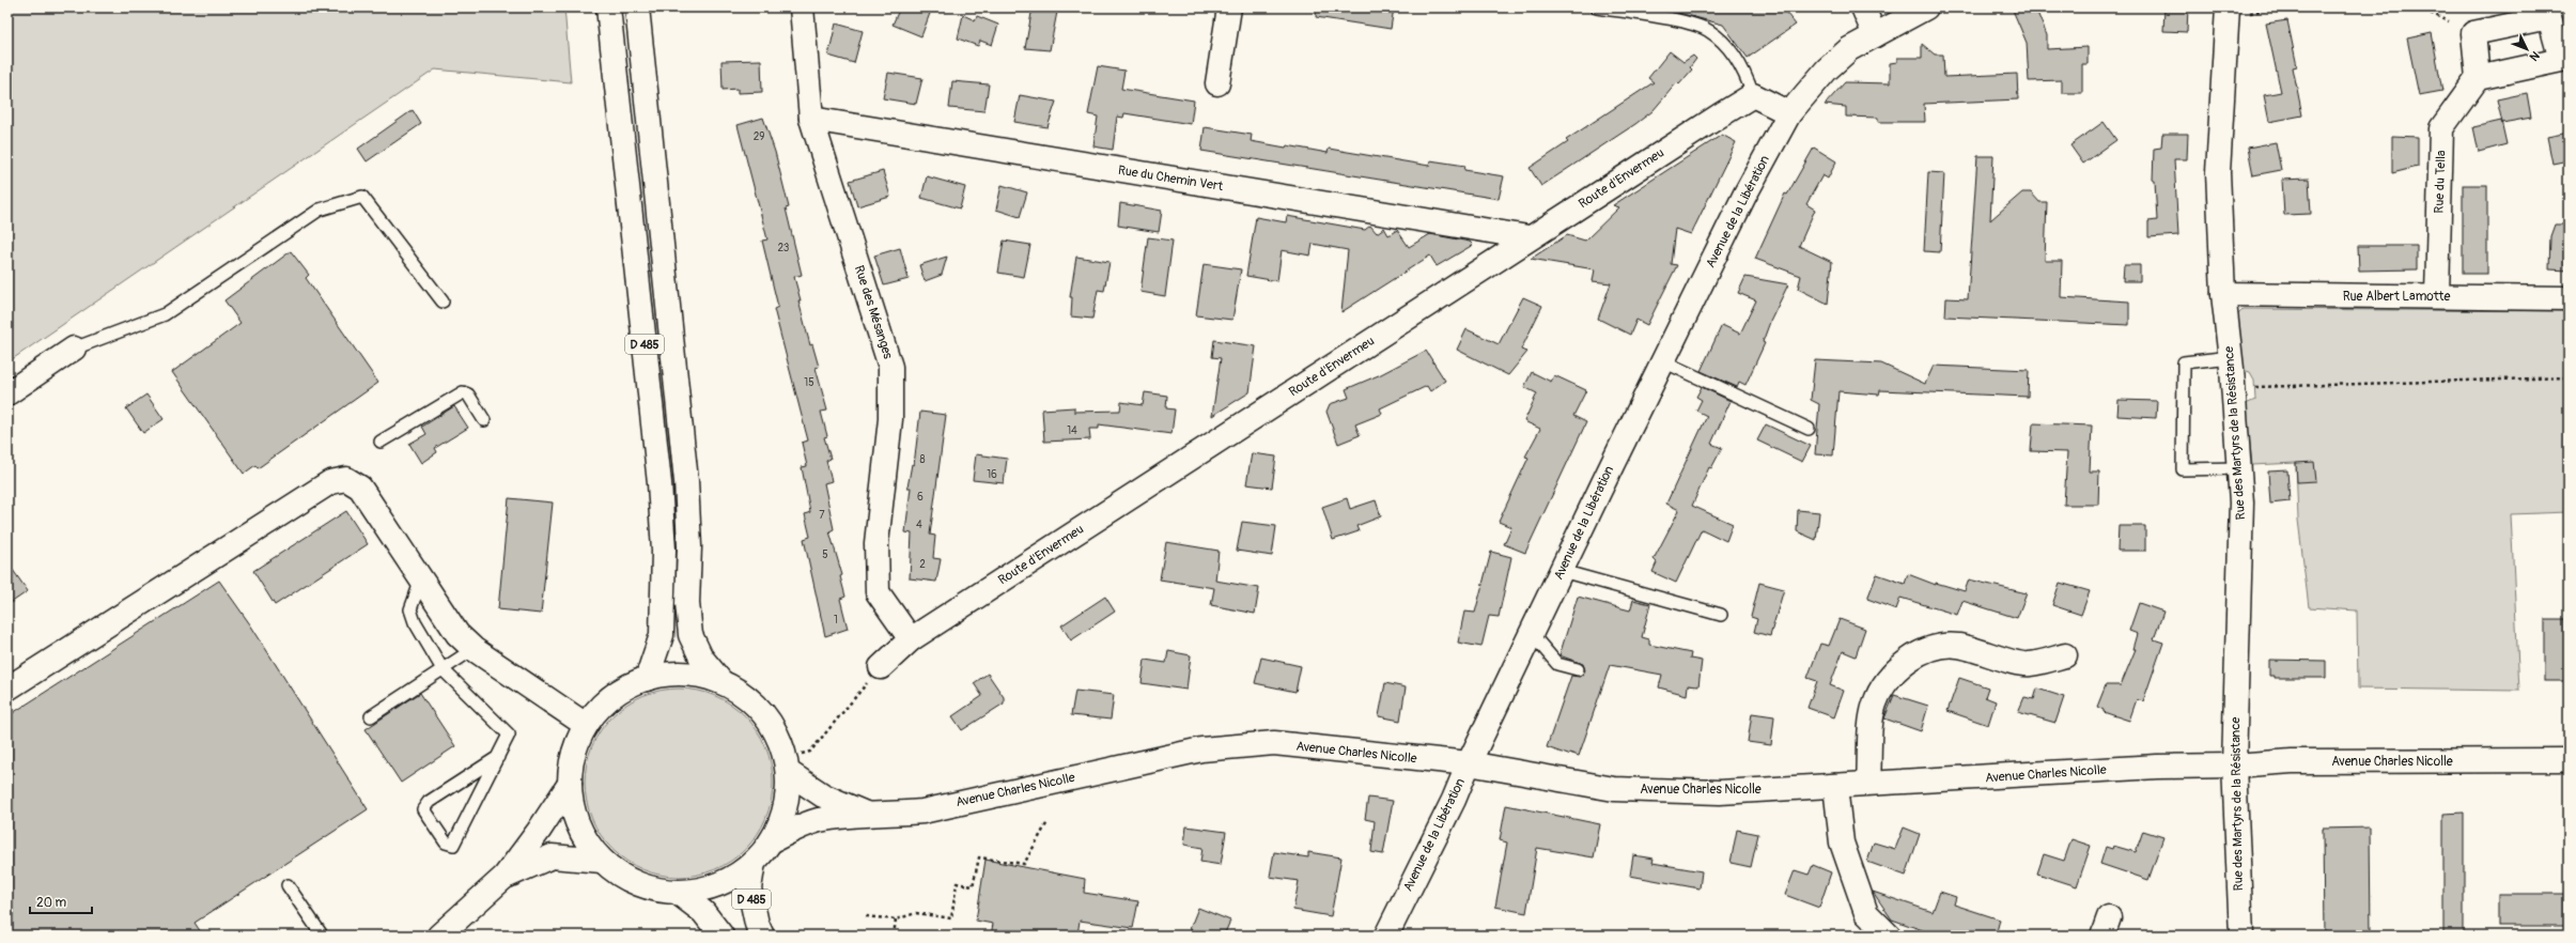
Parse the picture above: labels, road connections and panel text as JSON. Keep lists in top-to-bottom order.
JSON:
{
  "streets": {
    "main road": [
      "Rue du Chemin Vert",
      "Route d'Envermeu",
      "Rue du Tella",
      "Avenue de la Libération",
      "Rue Albert Lamotte",
      "Rue des Mésanges",
      "D 485",
      "Rue des Martyrs de la Résistance",
      "Avenue Charles Nicolle"
    ]
  },
  "crossings": [
    ["Rue du Chemin Vert", "Route d'Envermeu"],
    ["Rue du Chemin Vert", "Rue des Mésanges"],
    ["Route d'Envermeu", "Rue des Mésanges"],
    ["Rue du Tella", "Rue Albert Lamotte"],
    ["Avenue de la Libération", "Avenue Charles Nicolle"],
    ["Rue Albert Lamotte", "Rue des Martyrs de la Résistance"],
    ["Rue des Martyrs de la Résistance", "Avenue Charles Nicolle"]
  ],
  "house_numbers": [
    "29",
    "23",
    "15",
    "14",
    "8",
    "16",
    "6",
    "7",
    "4",
    "5",
    "2",
    "1"
  ],
  "scale_bar": "20 m",
  "north": "bottom right"
}
